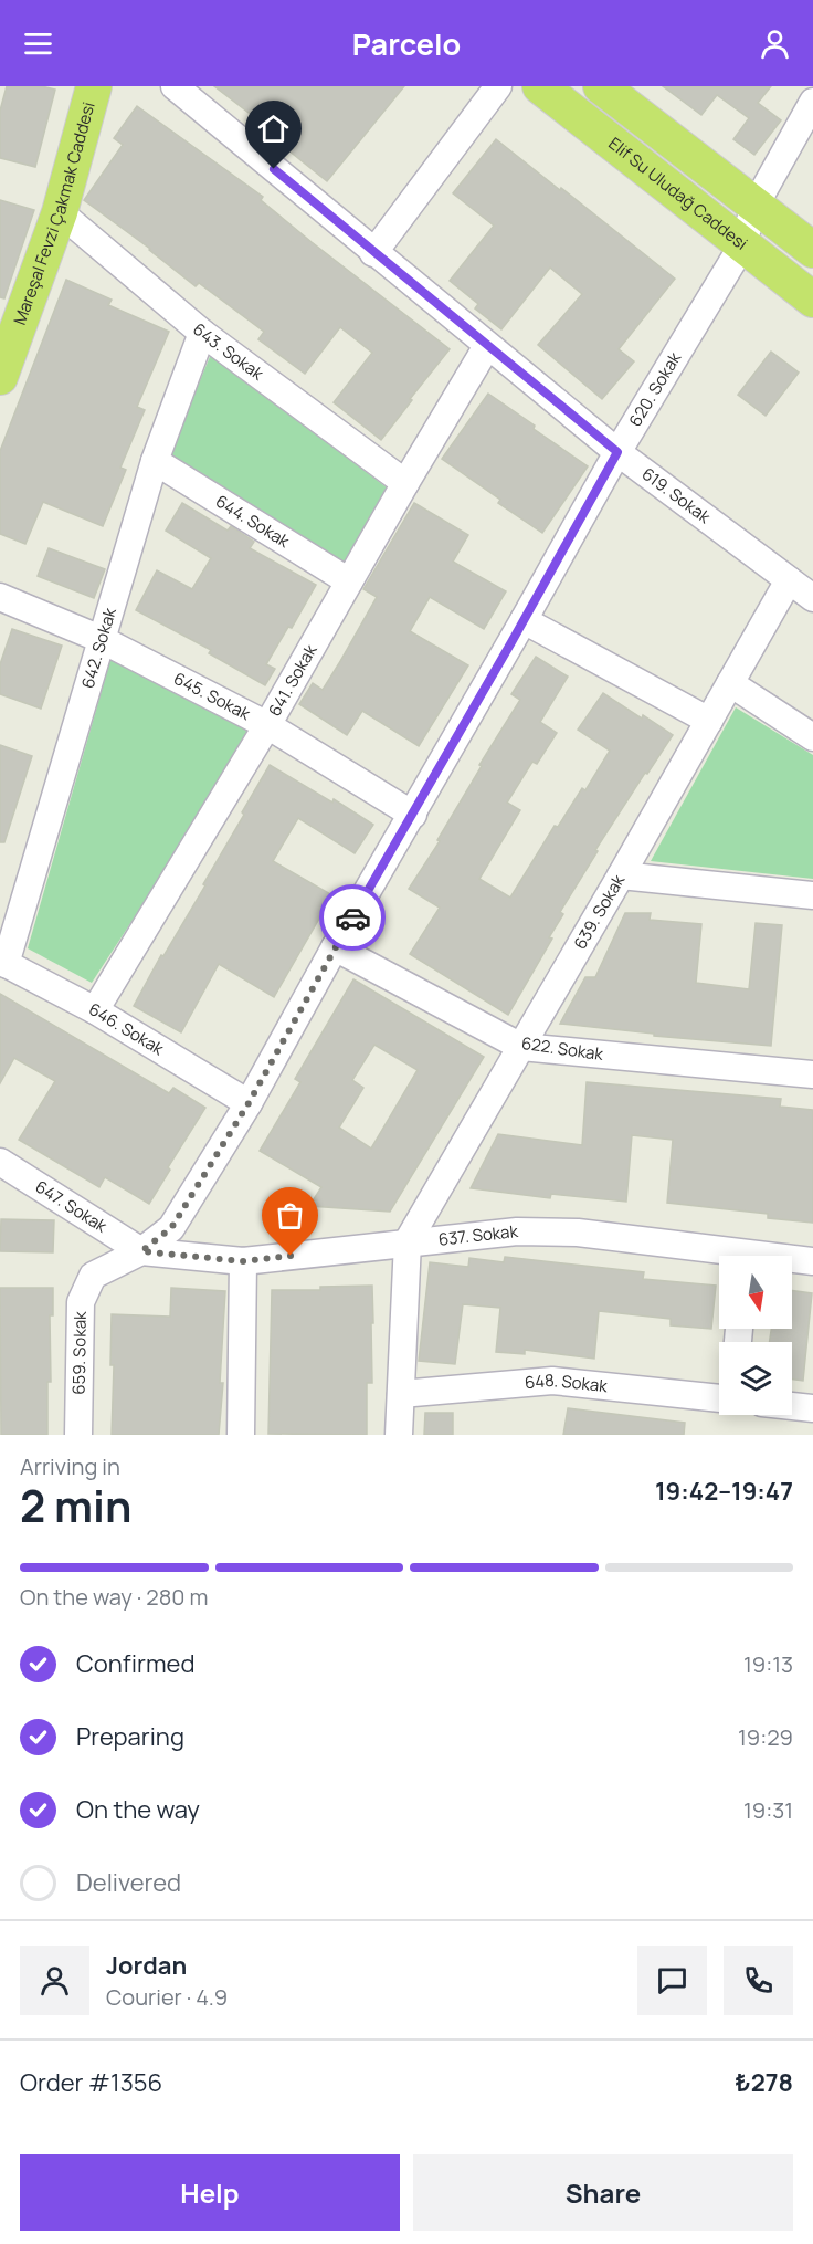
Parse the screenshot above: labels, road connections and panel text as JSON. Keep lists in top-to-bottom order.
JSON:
{
  "streets": {
    "main road": ["Elif Su Uludağ Caddesi", "Mareşal Fevzi Çakmak Caddesi"],
    "street": [
      "643. Sokak",
      "620. Sokak",
      "619. Sokak",
      "644. Sokak",
      "642. Sokak",
      "641. Sokak",
      "645. Sokak",
      "639. Sokak",
      "646. Sokak",
      "622. Sokak",
      "647. Sokak",
      "637. Sokak",
      "659. Sokak",
      "648. Sokak"
    ]
  },
  "crossings": [
    ["Elif Su Uludağ Caddesi", "620. Sokak"],
    ["Mareşal Fevzi Çakmak Caddesi", "643. Sokak"],
    ["643. Sokak", "642. Sokak"],
    ["643. Sokak", "641. Sokak"],
    ["620. Sokak", "619. Sokak"],
    ["620. Sokak", "645. Sokak"],
    ["620. Sokak", "646. Sokak"],
    ["620. Sokak", "622. Sokak"],
    ["620. Sokak", "647. Sokak"],
    ["620. Sokak", "637. Sokak"],
    ["620. Sokak", "659. Sokak"],
    ["619. Sokak", "641. Sokak"],
    ["619. Sokak", "639. Sokak"],
    ["644. Sokak", "642. Sokak"],
    ["644. Sokak", "641. Sokak"],
    ["642. Sokak", "645. Sokak"],
    ["642. Sokak", "646. Sokak"],
    ["641. Sokak", "645. Sokak"],
    ["641. Sokak", "646. Sokak"],
    ["639. Sokak", "622. Sokak"],
    ["639. Sokak", "637. Sokak"],
    ["647. Sokak", "637. Sokak"]
  ],
  "north": "bottom",
  "page": {
    "header": "Parcelo",
    "heading": ["2 min", "Arriving in", "19:42–19:47"],
    "panel": [
      "Jordan",
      "Courier · 4.9",
      "Order #1356",
      "₺278"
    ],
    "bar": "On the way · 280 m",
    "list": [
      ["Confirmed", "19:13"],
      ["Preparing", "19:29"],
      ["On the way", "19:31"],
      "Delivered"
    ],
    "buttons": ["Help", "Share"]
  }
}
